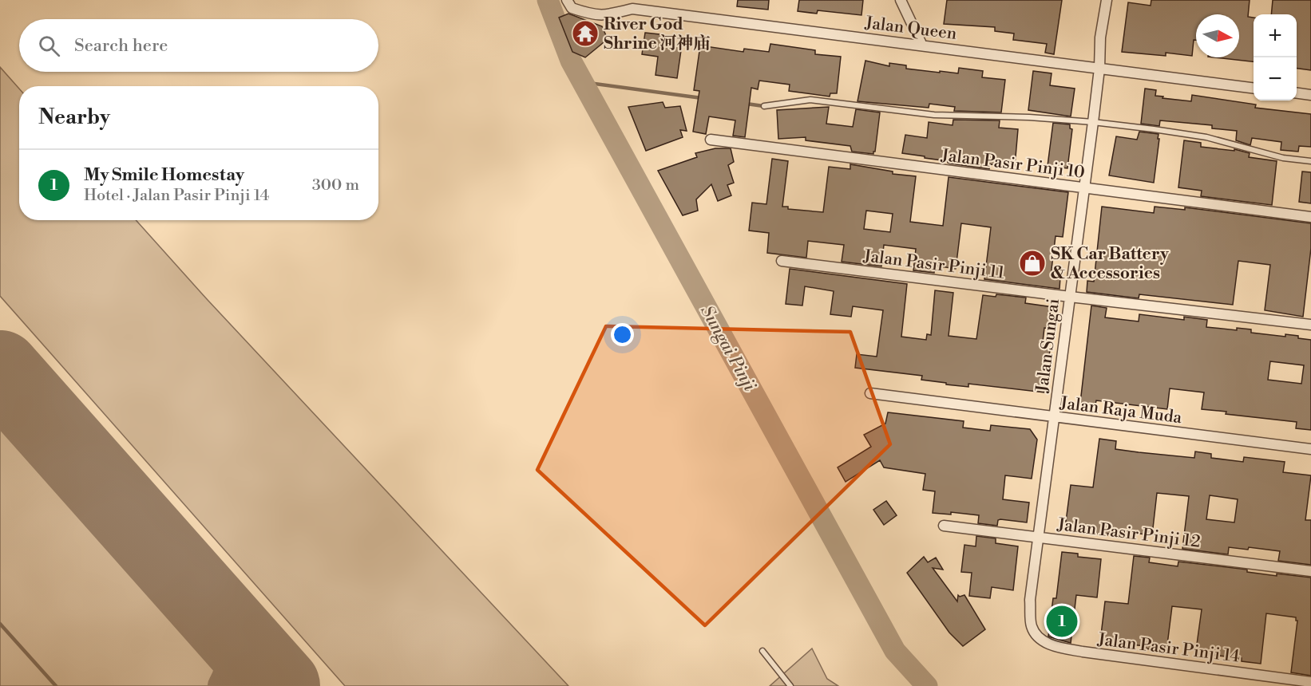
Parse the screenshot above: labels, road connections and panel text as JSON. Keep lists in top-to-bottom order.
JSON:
{
  "streets": {
    "street": [
      "Jalan Queen",
      "Jalan Pasir Pinji 10",
      "Jalan Pasir Pinji 11",
      "Jalan Sungai",
      "Jalan Raja Muda",
      "Jalan Pasir Pinji 12",
      "Jalan Pasir Pinji 14"
    ]
  },
  "crossings": [
    ["Jalan Queen", "Jalan Sungai"],
    ["Jalan Pasir Pinji 10", "Jalan Sungai"],
    ["Jalan Pasir Pinji 11", "Jalan Sungai"],
    ["Jalan Sungai", "Jalan Raja Muda"],
    ["Jalan Sungai", "Jalan Pasir Pinji 12"],
    ["Jalan Sungai", "Jalan Pasir Pinji 14"]
  ],
  "water": ["Sungai Pinji"],
  "places": {
    "temple": ["River God Shrine 河神庙"],
    "shop": ["SK Car Battery & Accessories"]
  },
  "north": "right",
  "page": {
    "map_buttons": ["+", "−"],
    "search": "Search here",
    "heading": "Nearby",
    "list": [
      {
        "mark": "1",
        "name": "My Smile Homestay",
        "note": "Hotel · Jalan Pasir Pinji 14",
        "value": "300 m"
      }
    ],
    "pins": "1"
  }
}
